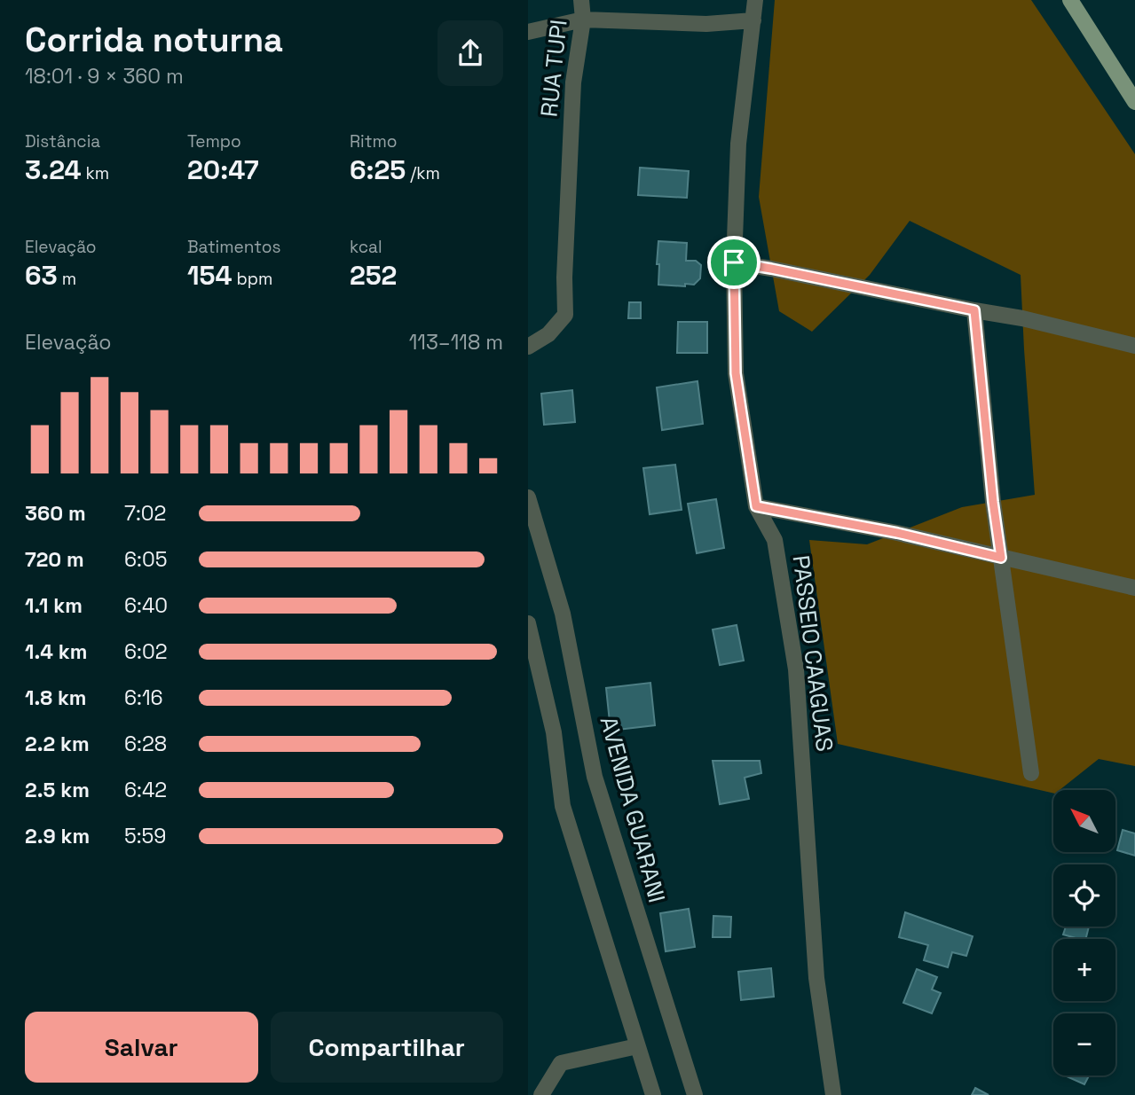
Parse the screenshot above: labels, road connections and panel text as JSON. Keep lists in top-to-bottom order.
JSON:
{
  "streets": {
    "street": ["RUA TUPI", "PASSEIO CAAGUAS", "AVENIDA GUARANI"]
  },
  "north": "top left",
  "page": {
    "heading": ["Corrida noturna", "18:01 · 9 × 360 m"],
    "stats": [
      ["Distância", "3.24 km"],
      ["Tempo", "20:47"],
      ["Ritmo", "6:25 /km"],
      ["Elevação", "63 m"],
      ["Batimentos", "154 bpm"],
      ["kcal", "252"]
    ],
    "chart": ["Elevação", "113–118 m"],
    "list": [
      {
        "name": "360 m",
        "note": "7:02"
      },
      {
        "name": "720 m",
        "note": "6:05"
      },
      {
        "name": "1.1 km",
        "note": "6:40"
      },
      {
        "name": "1.4 km",
        "note": "6:02"
      },
      {
        "name": "1.8 km",
        "note": "6:16"
      },
      {
        "name": "2.2 km",
        "note": "6:28"
      },
      {
        "name": "2.5 km",
        "note": "6:42"
      },
      {
        "name": "2.9 km",
        "note": "5:59"
      }
    ],
    "map_buttons": ["+", "−"],
    "buttons": ["Salvar", "Compartilhar"]
  }
}
